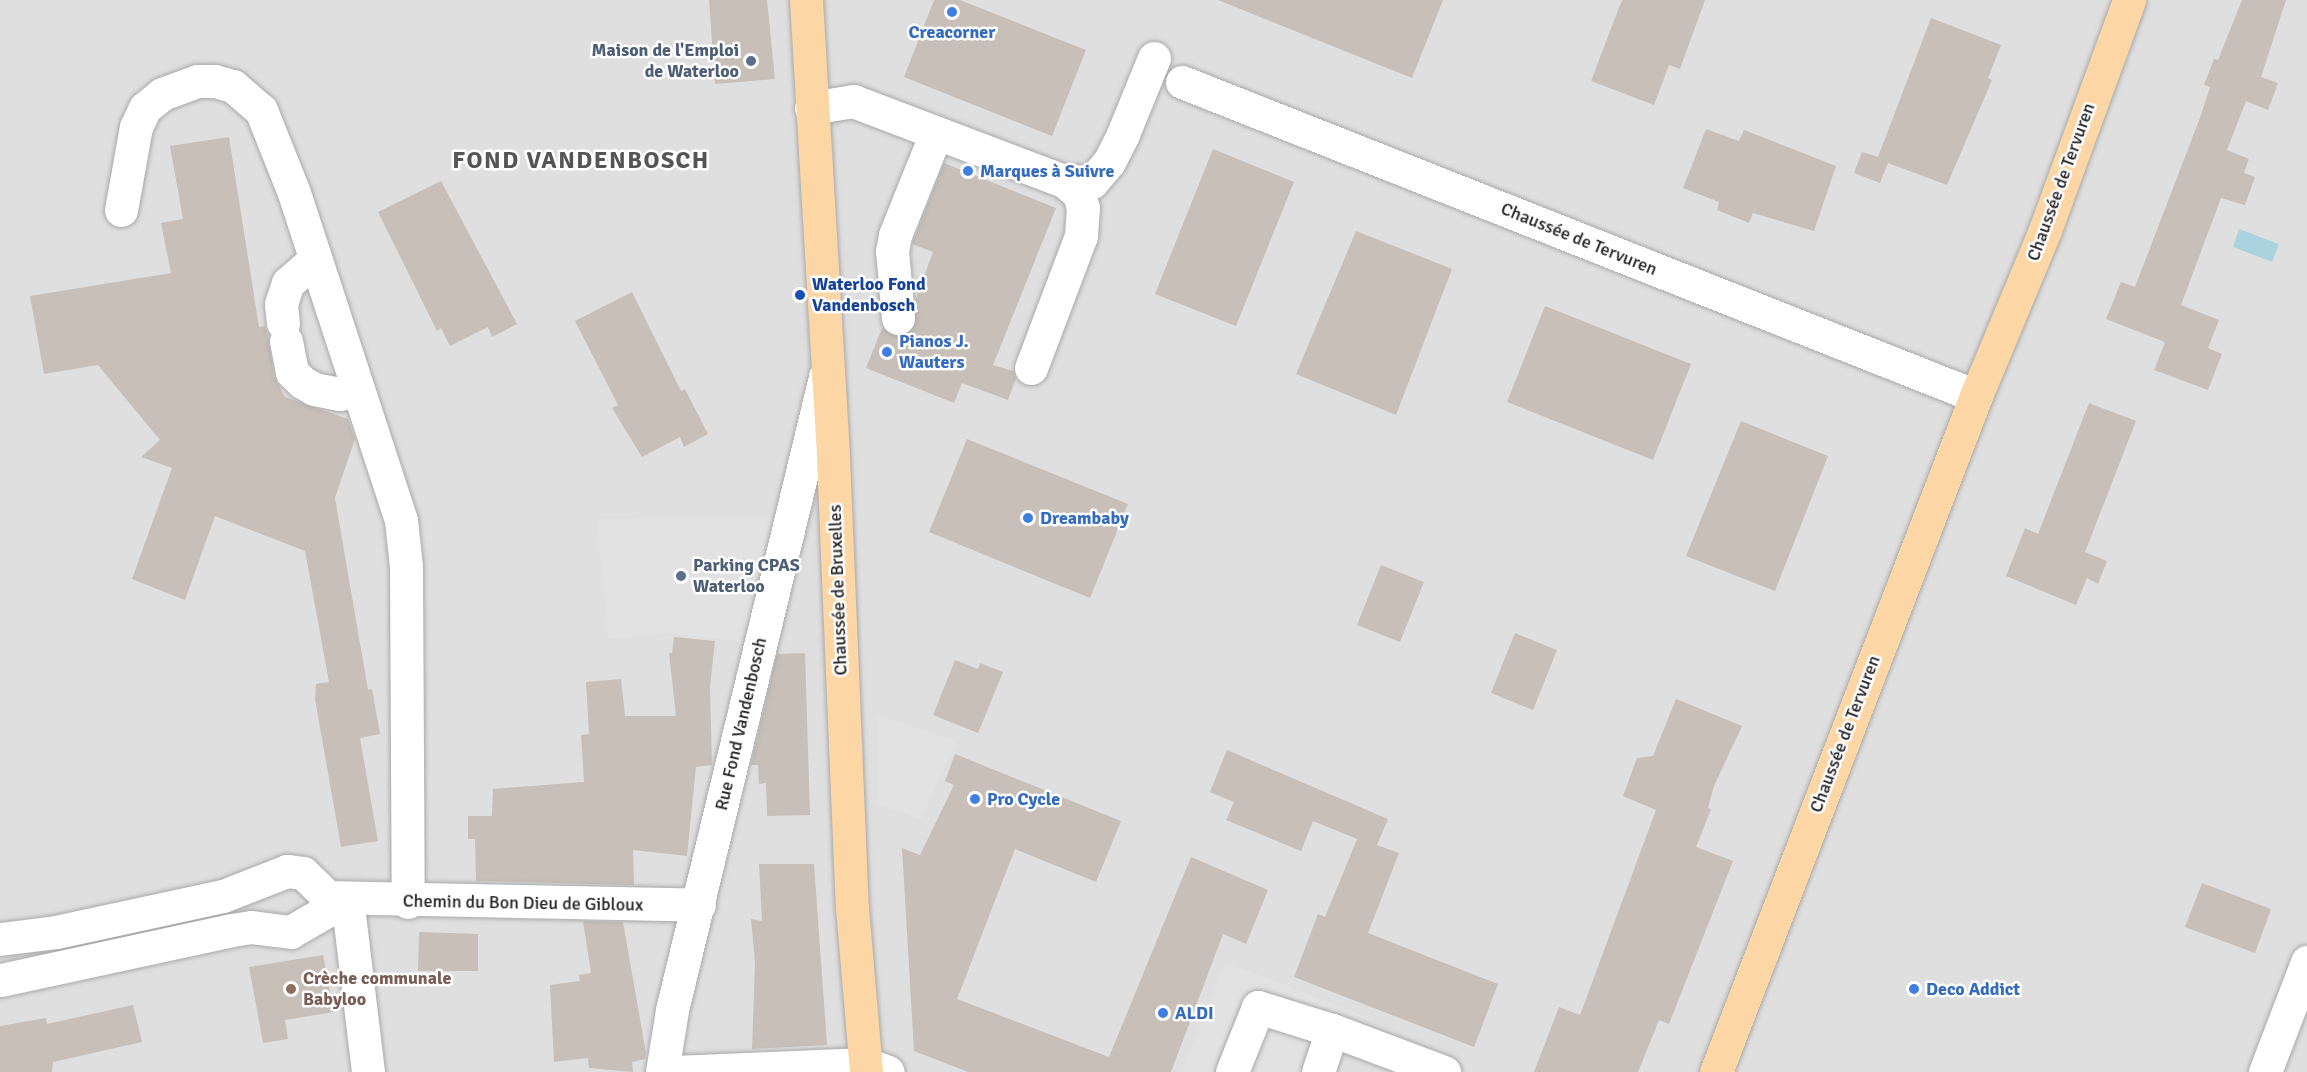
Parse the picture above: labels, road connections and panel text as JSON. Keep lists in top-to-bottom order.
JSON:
{
  "streets": {
    "main road": ["Chaussée de Tervuren", "Chaussée de Bruxelles"],
    "street": ["Rue Fond Vandenbosch", "Chemin du Bon Dieu de Gibloux"]
  },
  "crossings": [
    ["Chaussée de Bruxelles", "Rue Fond Vandenbosch"],
    ["Rue Fond Vandenbosch", "Chemin du Bon Dieu de Gibloux"]
  ],
  "districts": ["FOND VANDENBOSCH"],
  "places": [
    "Creacorner",
    "Maison de l'Emploi de Waterloo",
    "Marques à Suivre",
    "Waterloo Fond Vandenbosch",
    "Pianos J. Wauters",
    "Dreambaby",
    "Parking CPAS Waterloo",
    "Pro Cycle",
    "Crèche communale Babyloo",
    "Deco Addict",
    "ALDI"
  ]
}
